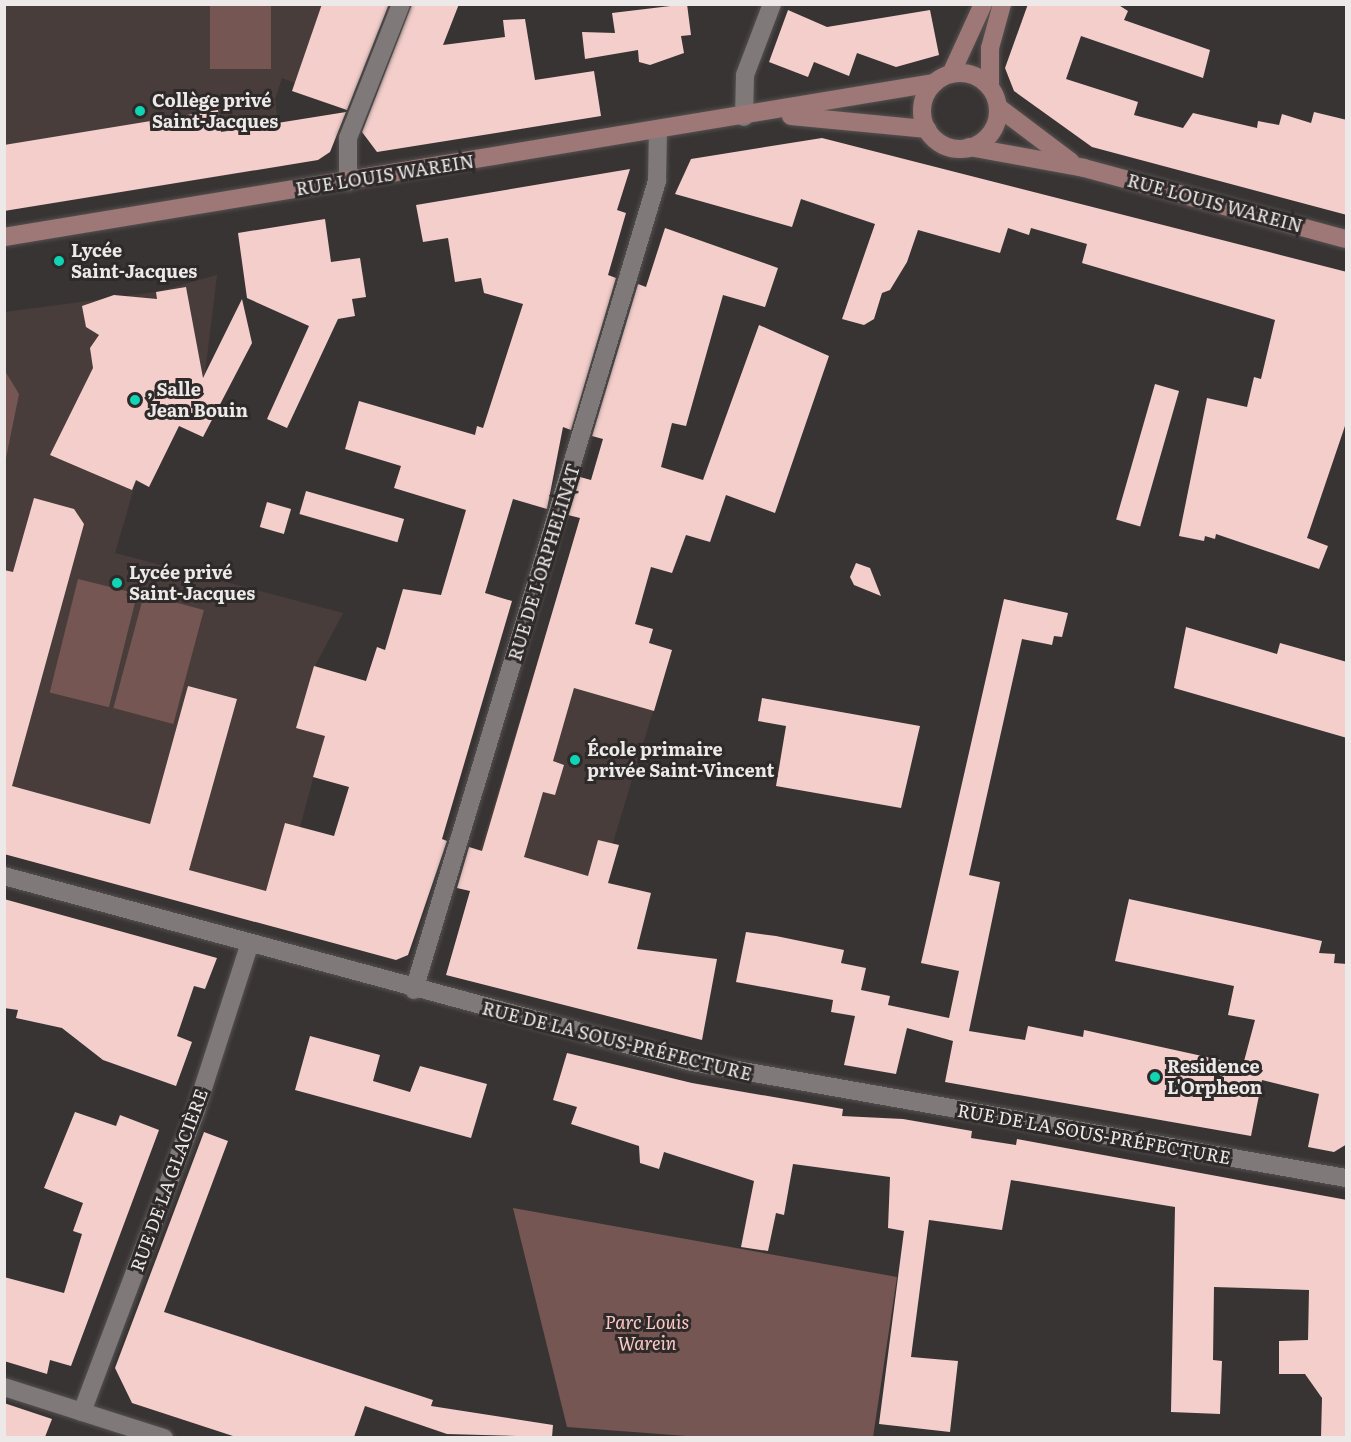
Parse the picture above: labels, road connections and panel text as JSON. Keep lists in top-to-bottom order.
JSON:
{
  "streets": {
    "main road": ["RUE LOUIS WAREIN"],
    "street": ["RUE DE L'ORPHELINAT", "RUE DE LA SOUS-PRÉFECTURE", "RUE DE LA GLACIÈRE"]
  },
  "crossings": [
    ["RUE LOUIS WAREIN", "RUE DE L'ORPHELINAT"],
    ["RUE DE L'ORPHELINAT", "RUE DE LA SOUS-PRÉFECTURE"],
    ["RUE DE LA SOUS-PRÉFECTURE", "RUE DE LA GLACIÈRE"]
  ],
  "parks": ["Parc Louis Warein"],
  "places": [
    "Collège privé Saint-Jacques",
    "Lycée Saint-Jacques",
    ", Salle Jean Bouin",
    "Lycée privé Saint-Jacques",
    "École primaire privée Saint-Vincent",
    "Residence L'Orpheon"
  ]
}
